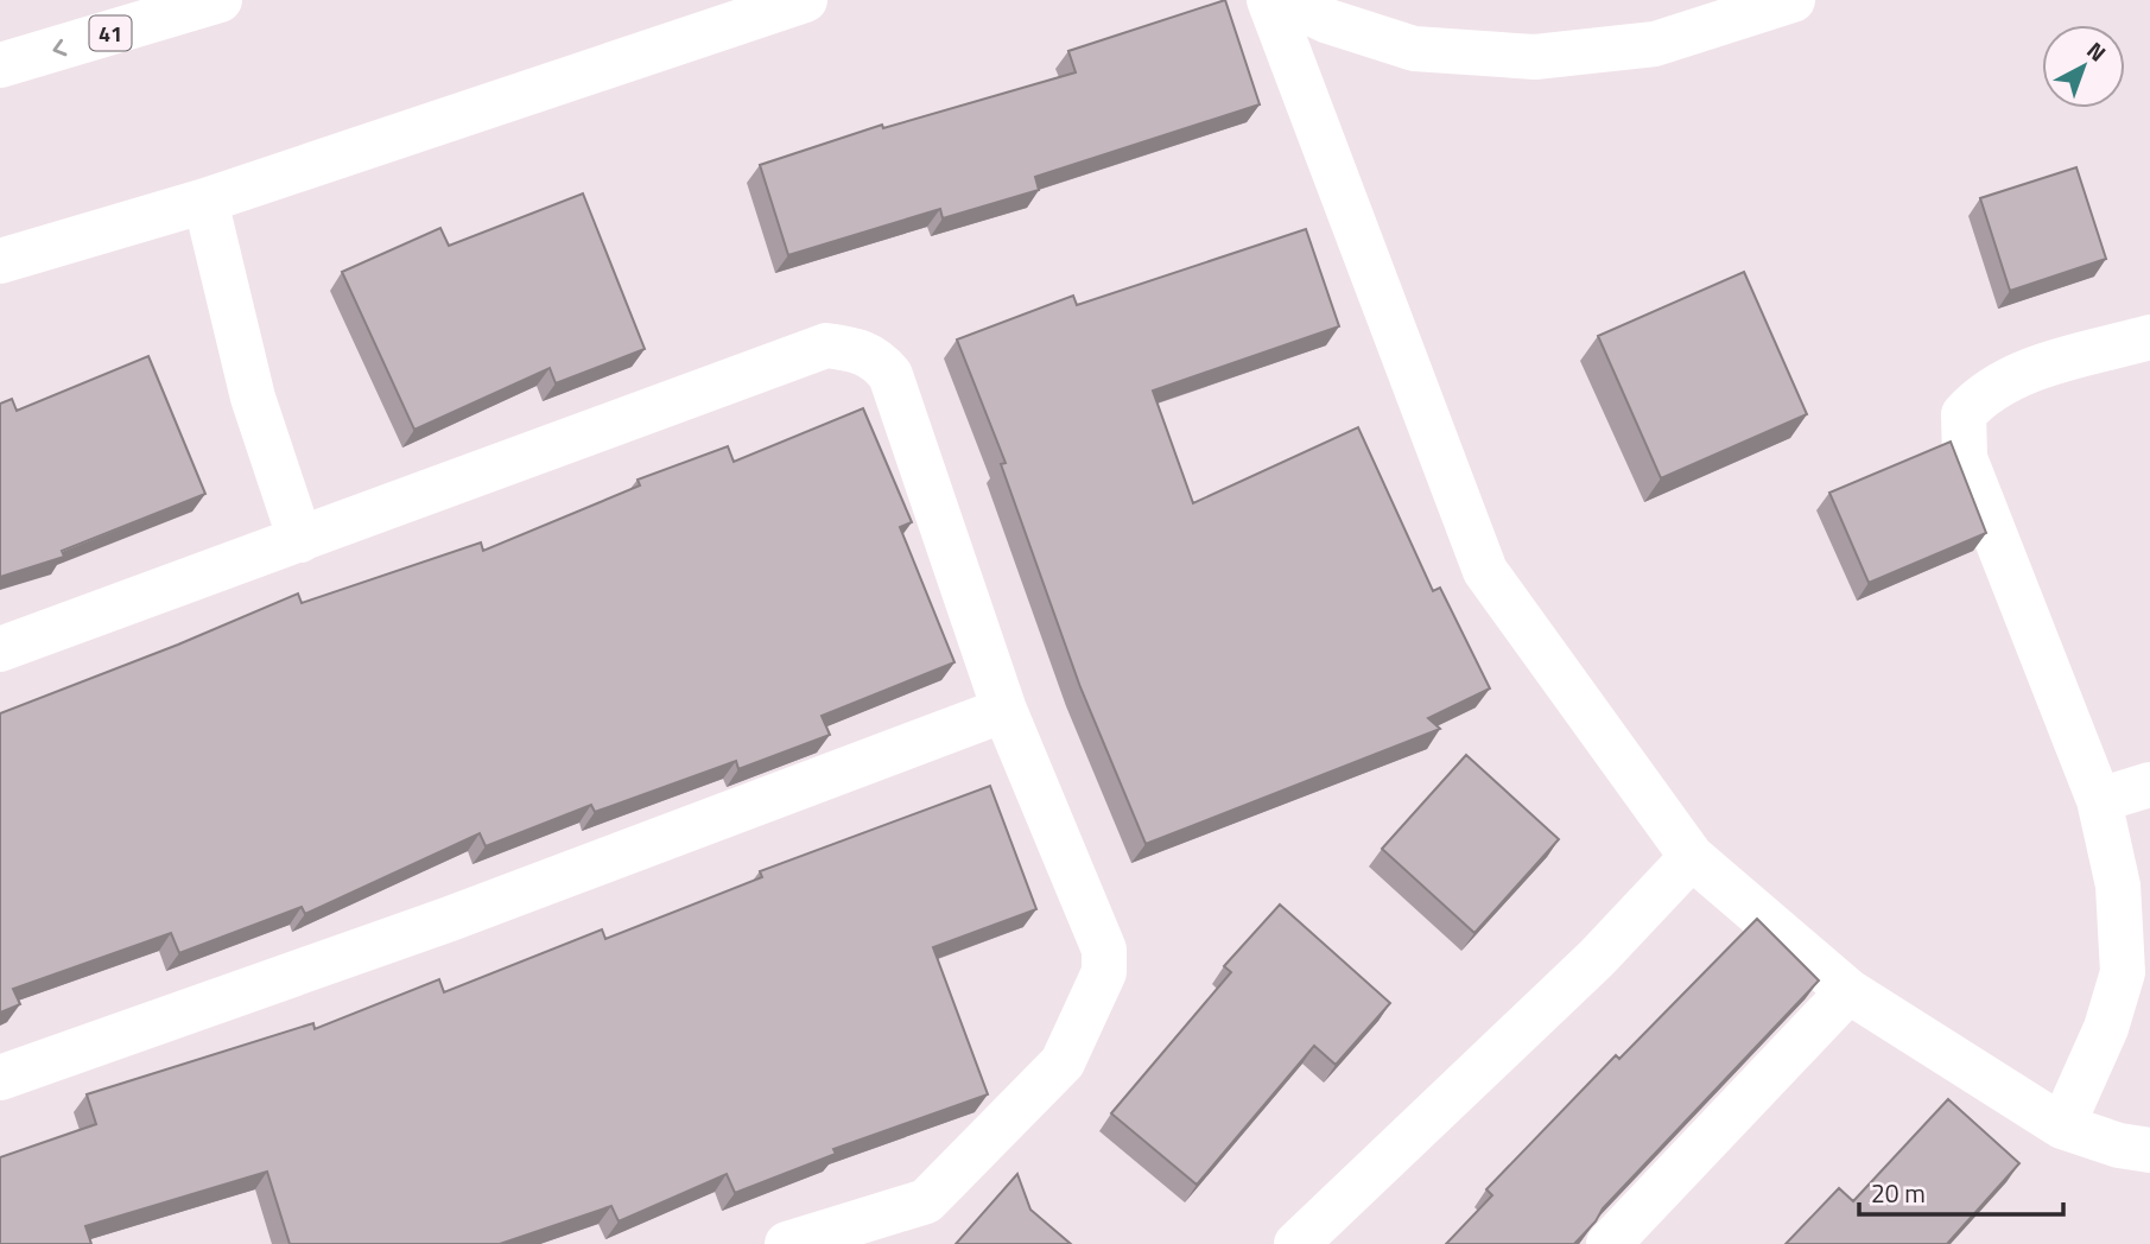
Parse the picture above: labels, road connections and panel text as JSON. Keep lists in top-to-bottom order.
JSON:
{
  "streets": {
    "main road": ["41"]
  },
  "scale_bar": "20 m",
  "north": "top right"
}
